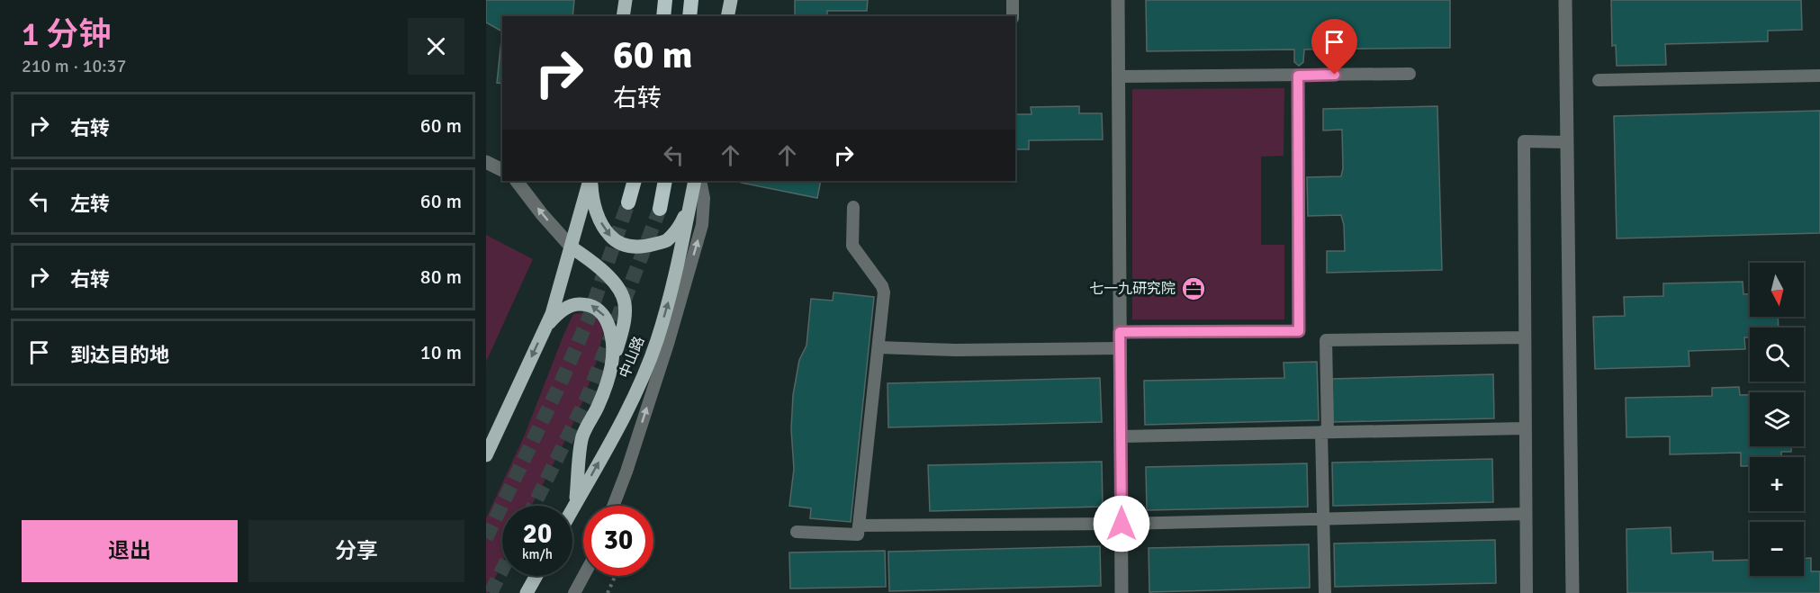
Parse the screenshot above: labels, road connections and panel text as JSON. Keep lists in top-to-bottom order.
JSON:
{
  "streets": {
    "main road": ["中山路"]
  },
  "places": {
    "office": ["七一九研究院"]
  },
  "north": "bottom",
  "page": {
    "heading": ["1 分钟", "210 m · 10:37"],
    "turn": ["60 m", "右转"],
    "list": [
      {
        "name": "右转",
        "value": "60 m"
      },
      {
        "name": "左转",
        "value": "60 m"
      },
      {
        "name": "右转",
        "value": "80 m"
      },
      {
        "name": "到达目的地",
        "value": "10 m"
      }
    ],
    "map_buttons": ["+", "−"],
    "speed": "20 km/h",
    "limit": "30",
    "buttons": ["退出", "分享"]
  }
}
